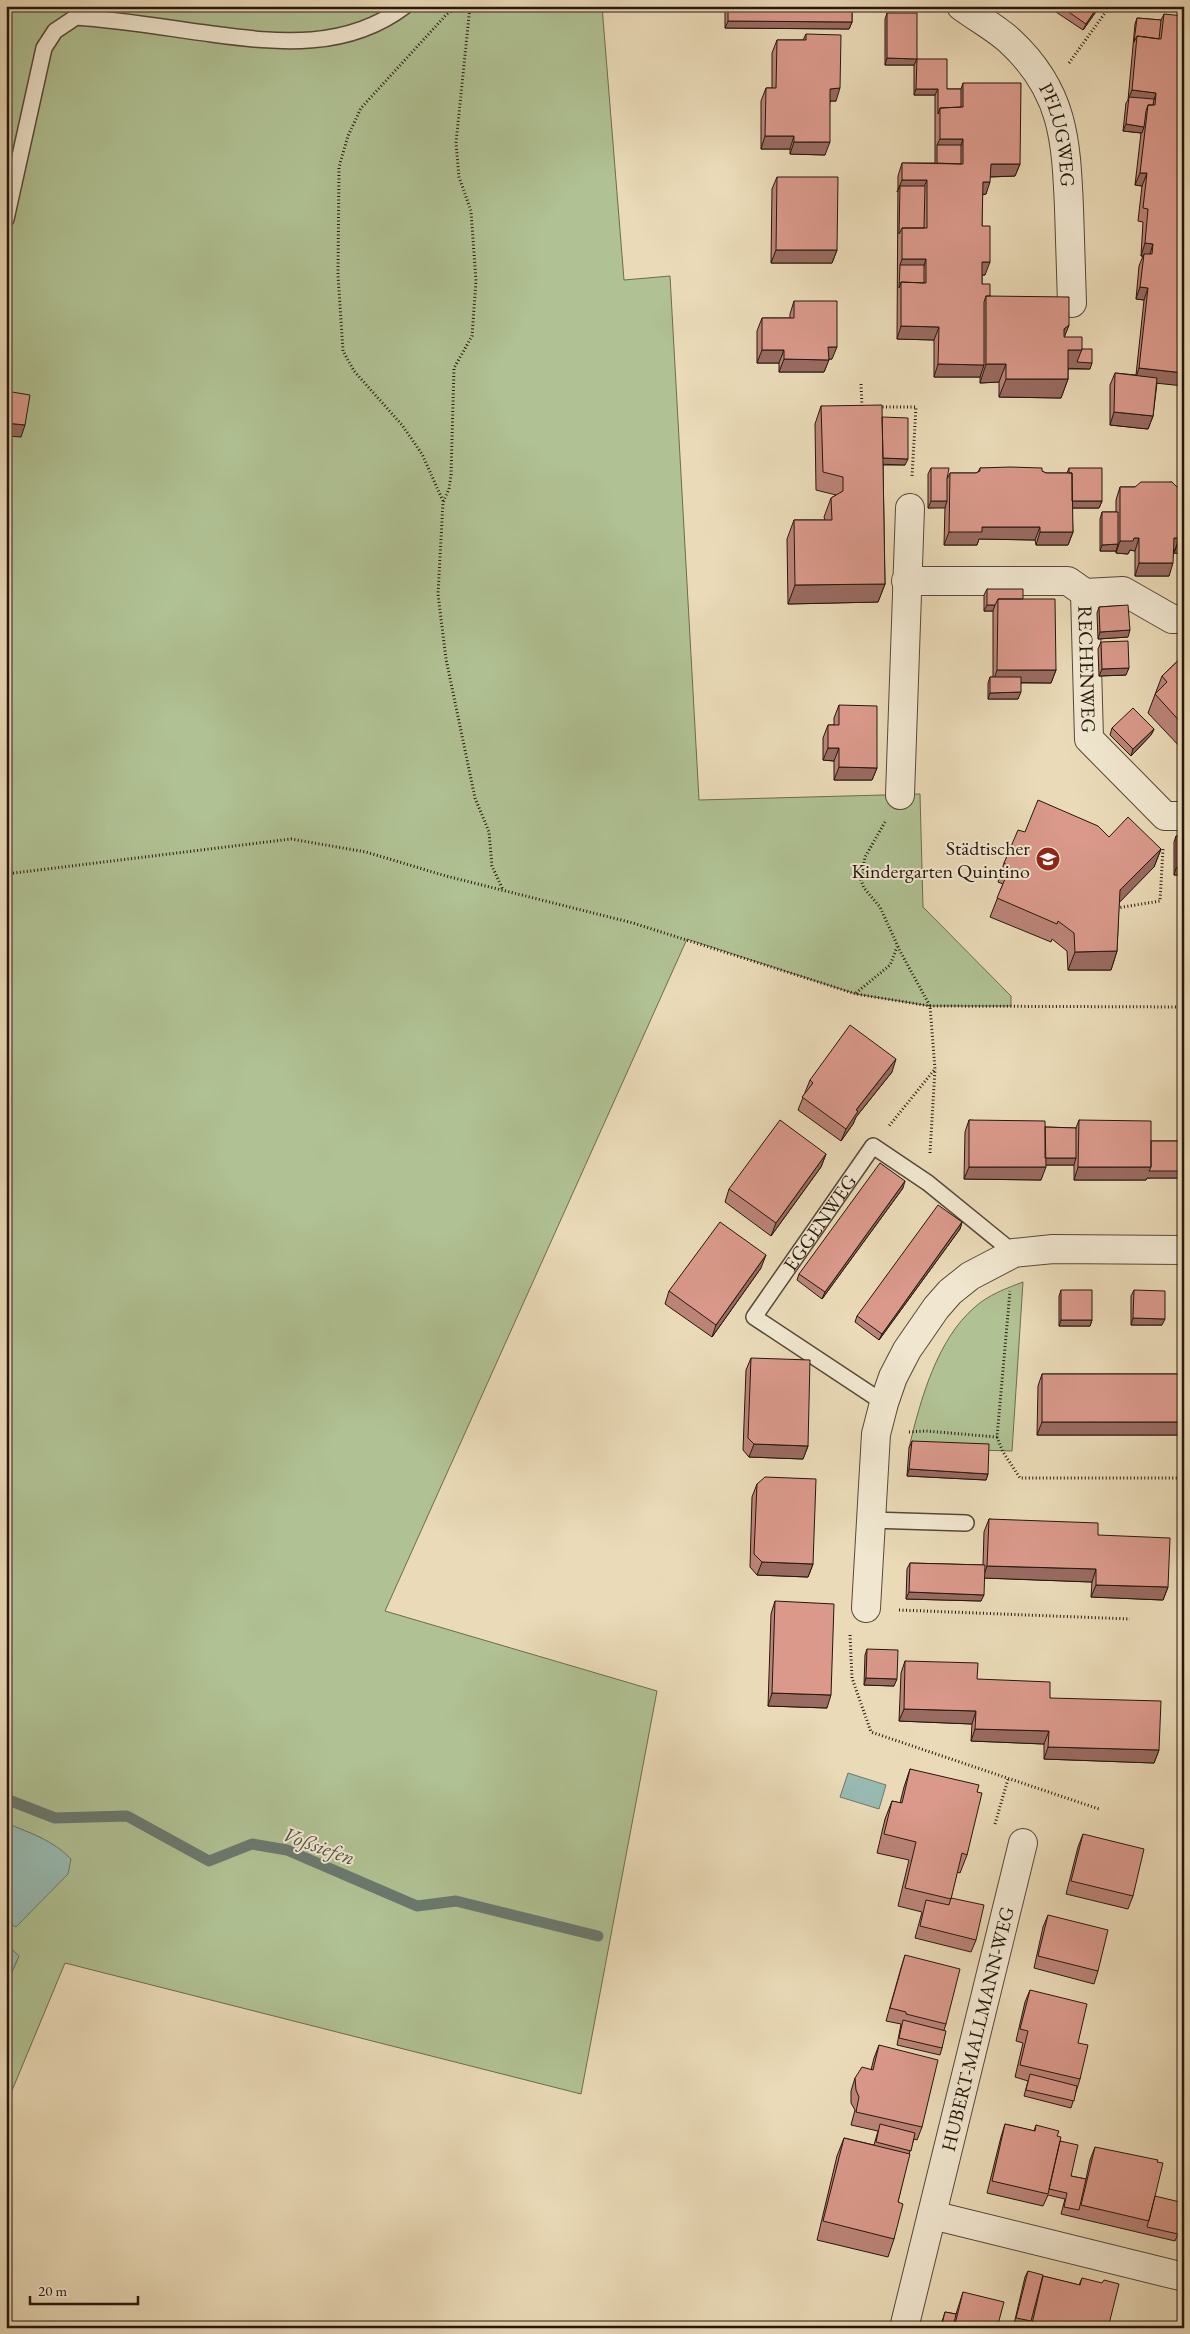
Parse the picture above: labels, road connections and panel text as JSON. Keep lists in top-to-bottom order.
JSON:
{
  "streets": {
    "street": ["PFLUGWEG", "RECHENWEG", "HUBERT-MALLMANN-WEG"],
    "lane": ["EGGENWEG"]
  },
  "water": ["Voßsiefen"],
  "places": {
    "school or university": ["Städtischer Kindergarten Quintino"]
  },
  "scale_bar": "20 m"
}
